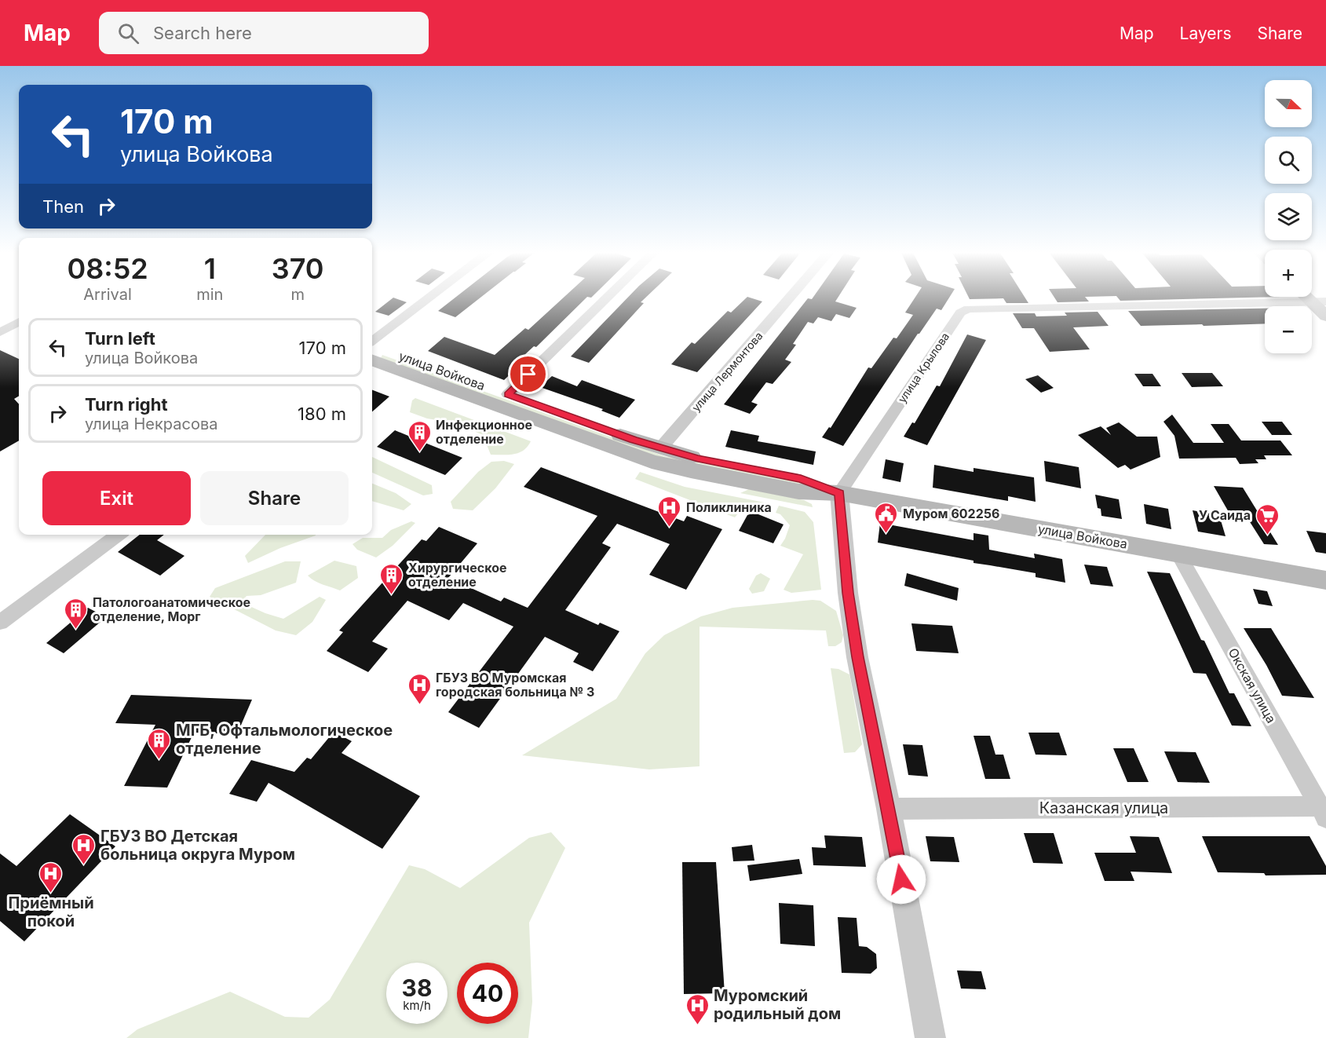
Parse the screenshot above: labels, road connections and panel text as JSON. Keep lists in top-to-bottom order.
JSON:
{
  "streets": {
    "main road": ["улица Войкова"],
    "street": [
      "улица Крылова",
      "улица Лермонтова",
      "Окская улица",
      "Казанская улица"
    ]
  },
  "crossings": [
    ["улица Крылова", "улица Войкова"],
    ["улица Войкова", "улица Лермонтова"],
    ["улица Войкова", "Окская улица"],
    ["Окская улица", "Казанская улица"]
  ],
  "places": {
    "building": [
      "Инфекционное отделение",
      "Хирургическое отделение",
      "Патологоанатомическое отделение, Морг",
      "МГБ, Офтальмологическое отделение"
    ],
    "hospital": [
      "Поликлиника",
      "ГБУЗ ВО Муромская городская больница № 3",
      "ГБУЗ ВО Детская больница округа Муром",
      "Приёмный покой",
      "Муромский родильный дом"
    ],
    "public building": ["Муром 602256"],
    "supermarket": ["У Саида"]
  },
  "north": "right",
  "page": {
    "header": "Map",
    "search": "Search here",
    "nav": ["Map", "Layers", "Share"],
    "map_buttons": ["+", "−"],
    "turn": ["170 m", "улица Войкова"],
    "then": "Then",
    "eta": [
      "08:52",
      "Arrival",
      "1",
      "min",
      "370",
      "m"
    ],
    "list": [
      {
        "name": "Turn left",
        "note": "улица Войкова",
        "value": "170 m"
      },
      {
        "name": "Turn right",
        "note": "улица Некрасова",
        "value": "180 m"
      }
    ],
    "buttons": ["Exit", "Share"],
    "speed": "38 km/h",
    "limit": "40"
  }
}
